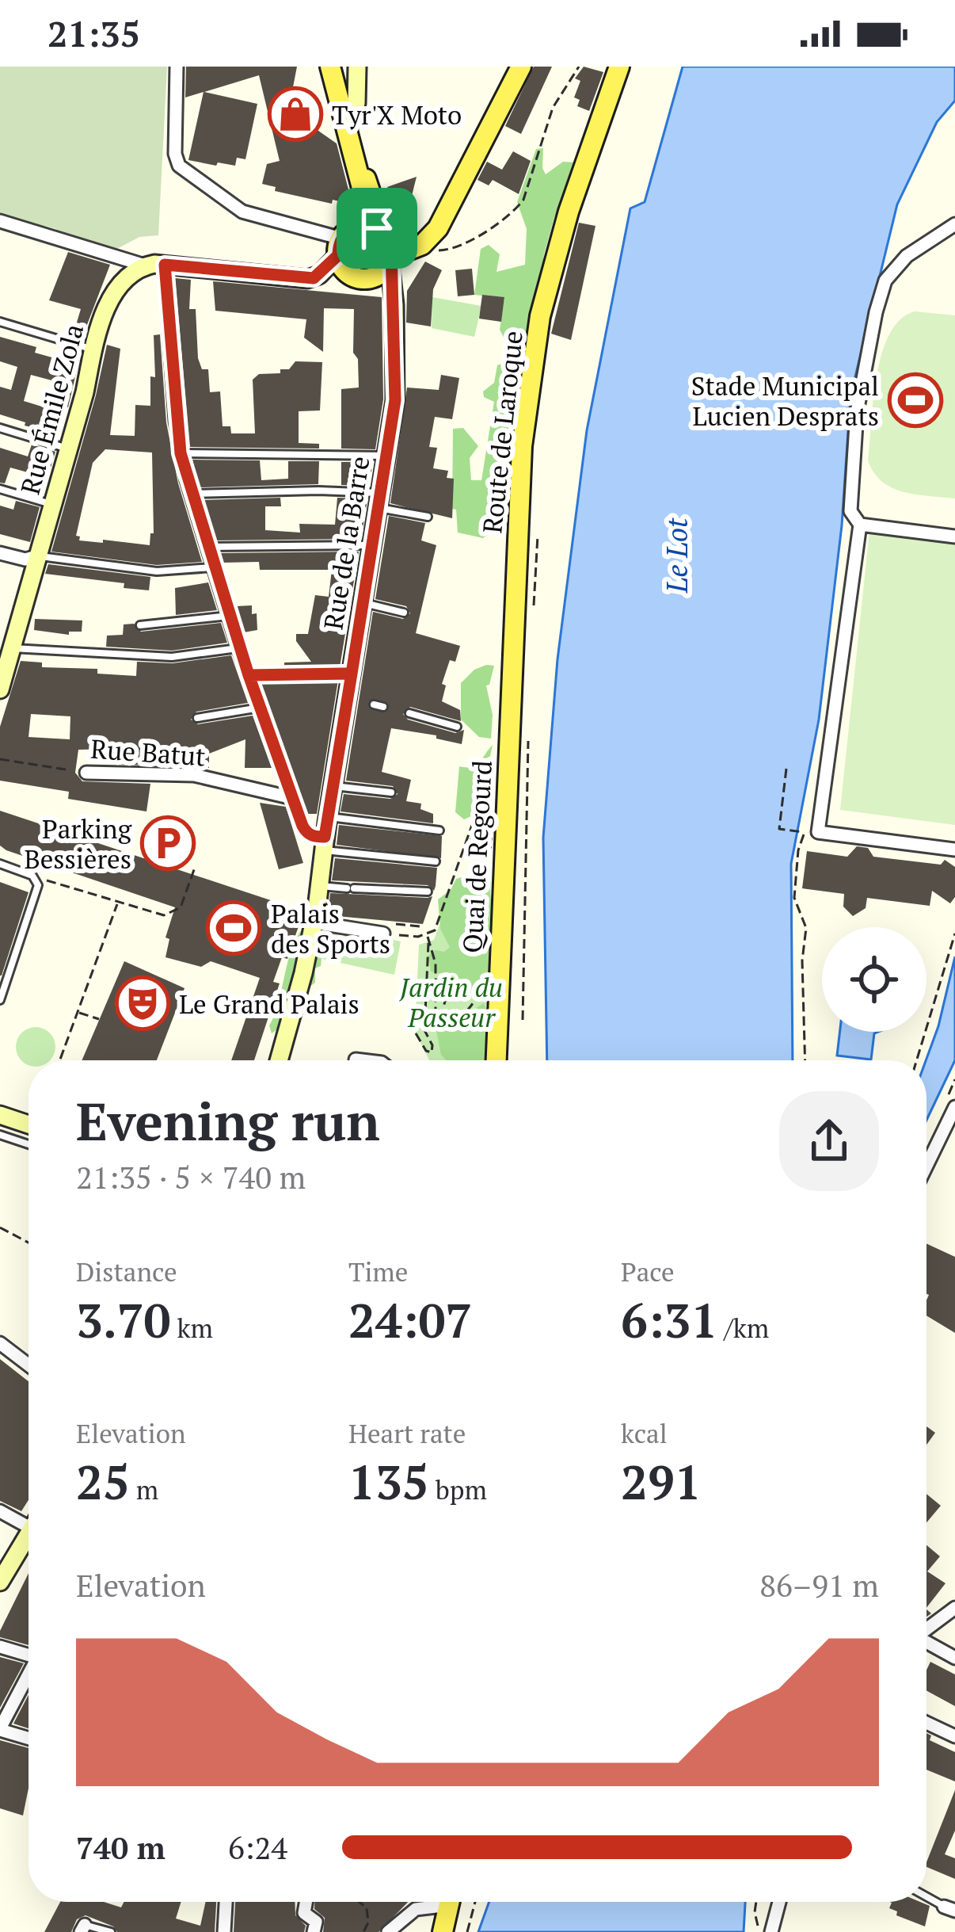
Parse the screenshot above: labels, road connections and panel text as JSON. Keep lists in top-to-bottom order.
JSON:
{
  "streets": {
    "main road": [
      "Rue Émile Zola",
      "Route de Laroque",
      "Rue de la Barre",
      "Quai de Regourd"
    ],
    "street": ["Rue Batut"]
  },
  "crossings": [
    ["Route de Laroque", "Quai de Regourd"]
  ],
  "water": ["Le Lot"],
  "parks": ["Jardin du Passeur"],
  "places": {
    "shop": ["Tyr'X Moto"],
    "sports": ["Stade Municipal Lucien Desprats", "Palais des Sports"],
    "parking": ["Parking Bessières"],
    "theatre": ["Le Grand Palais"]
  },
  "page": {
    "status": "21:35",
    "heading": ["Evening run", "21:35 · 5 × 740 m"],
    "stats": [
      ["Distance", "3.70 km"],
      ["Time", "24:07"],
      ["Pace", "6:31 /km"],
      ["Elevation", "25 m"],
      ["Heart rate", "135 bpm"],
      ["kcal", "291"]
    ],
    "chart": ["Elevation", "86–91 m"],
    "list": [
      {
        "name": "740 m",
        "note": "6:24"
      }
    ]
  }
}
